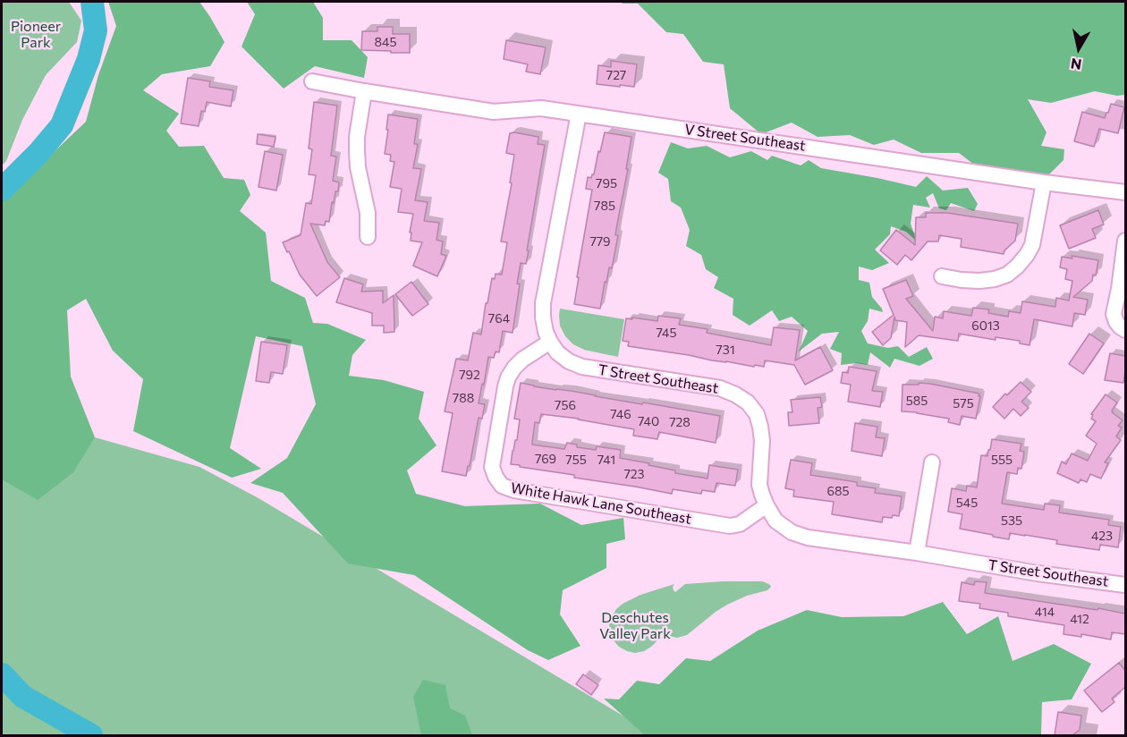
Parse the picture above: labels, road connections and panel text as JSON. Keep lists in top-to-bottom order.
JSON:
{
  "streets": {
    "street": ["V Street Southeast", "T Street Southeast", "White Hawk Lane Southeast"]
  },
  "crossings": [
    ["V Street Southeast", "T Street Southeast"],
    ["T Street Southeast", "White Hawk Lane Southeast"]
  ],
  "parks": ["Pioneer Park", "Deschutes Valley Park"],
  "house_numbers": [
    "845",
    "727",
    "795",
    "785",
    "779",
    "764",
    "6013",
    "745",
    "731",
    "792",
    "788",
    "585",
    "575",
    "756",
    "746",
    "740",
    "728",
    "769",
    "755",
    "741",
    "555",
    "723",
    "685",
    "545",
    "535",
    "423",
    "414",
    "412"
  ],
  "north": "bottom"
}
